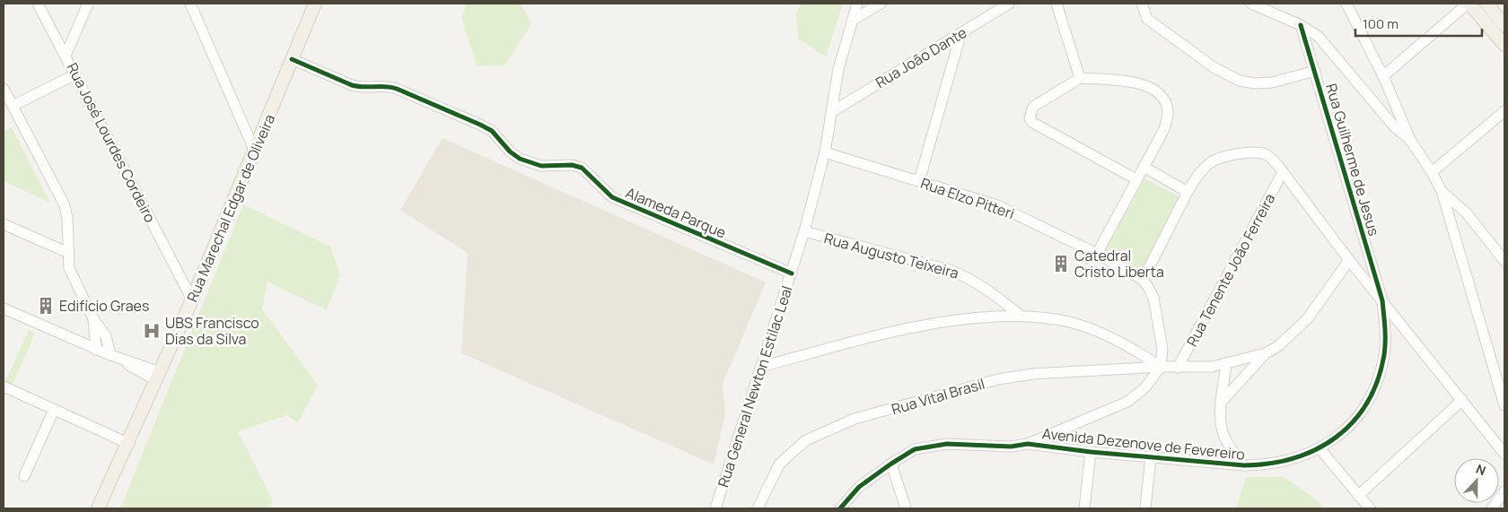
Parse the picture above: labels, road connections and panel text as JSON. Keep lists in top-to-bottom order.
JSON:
{
  "streets": {
    "main road": ["Rua Marechal Edgar de Oliveira"],
    "street": [
      "Rua João Dante",
      "Rua José Lourdes Cordeiro",
      "Rua Guilherme de Jesus",
      "Rua Elzo Pitteri",
      "Alameda Parque",
      "Rua Augusto Teixeira",
      "Rua Tenente João Ferreira",
      "Rua General Newton Estilac Leal",
      "Rua Vital Brasil",
      "Avenida Dezenove de Fevereiro"
    ]
  },
  "crossings": [
    ["Rua João Dante", "Rua General Newton Estilac Leal"],
    ["Rua José Lourdes Cordeiro", "Rua Marechal Edgar de Oliveira"],
    ["Rua Guilherme de Jesus", "Avenida Dezenove de Fevereiro"],
    ["Rua Elzo Pitteri", "Rua General Newton Estilac Leal"],
    ["Rua Marechal Edgar de Oliveira", "Alameda Parque"],
    ["Alameda Parque", "Rua General Newton Estilac Leal"],
    ["Rua Augusto Teixeira", "Rua General Newton Estilac Leal"],
    ["Rua Tenente João Ferreira", "Rua Vital Brasil"]
  ],
  "places": {
    "building": ["Catedral Cristo Liberta", "Edifício Graes"],
    "hospital": ["UBS Francisco Dias da Silva"]
  },
  "scale_bar": "100 m",
  "north": "top"
}
